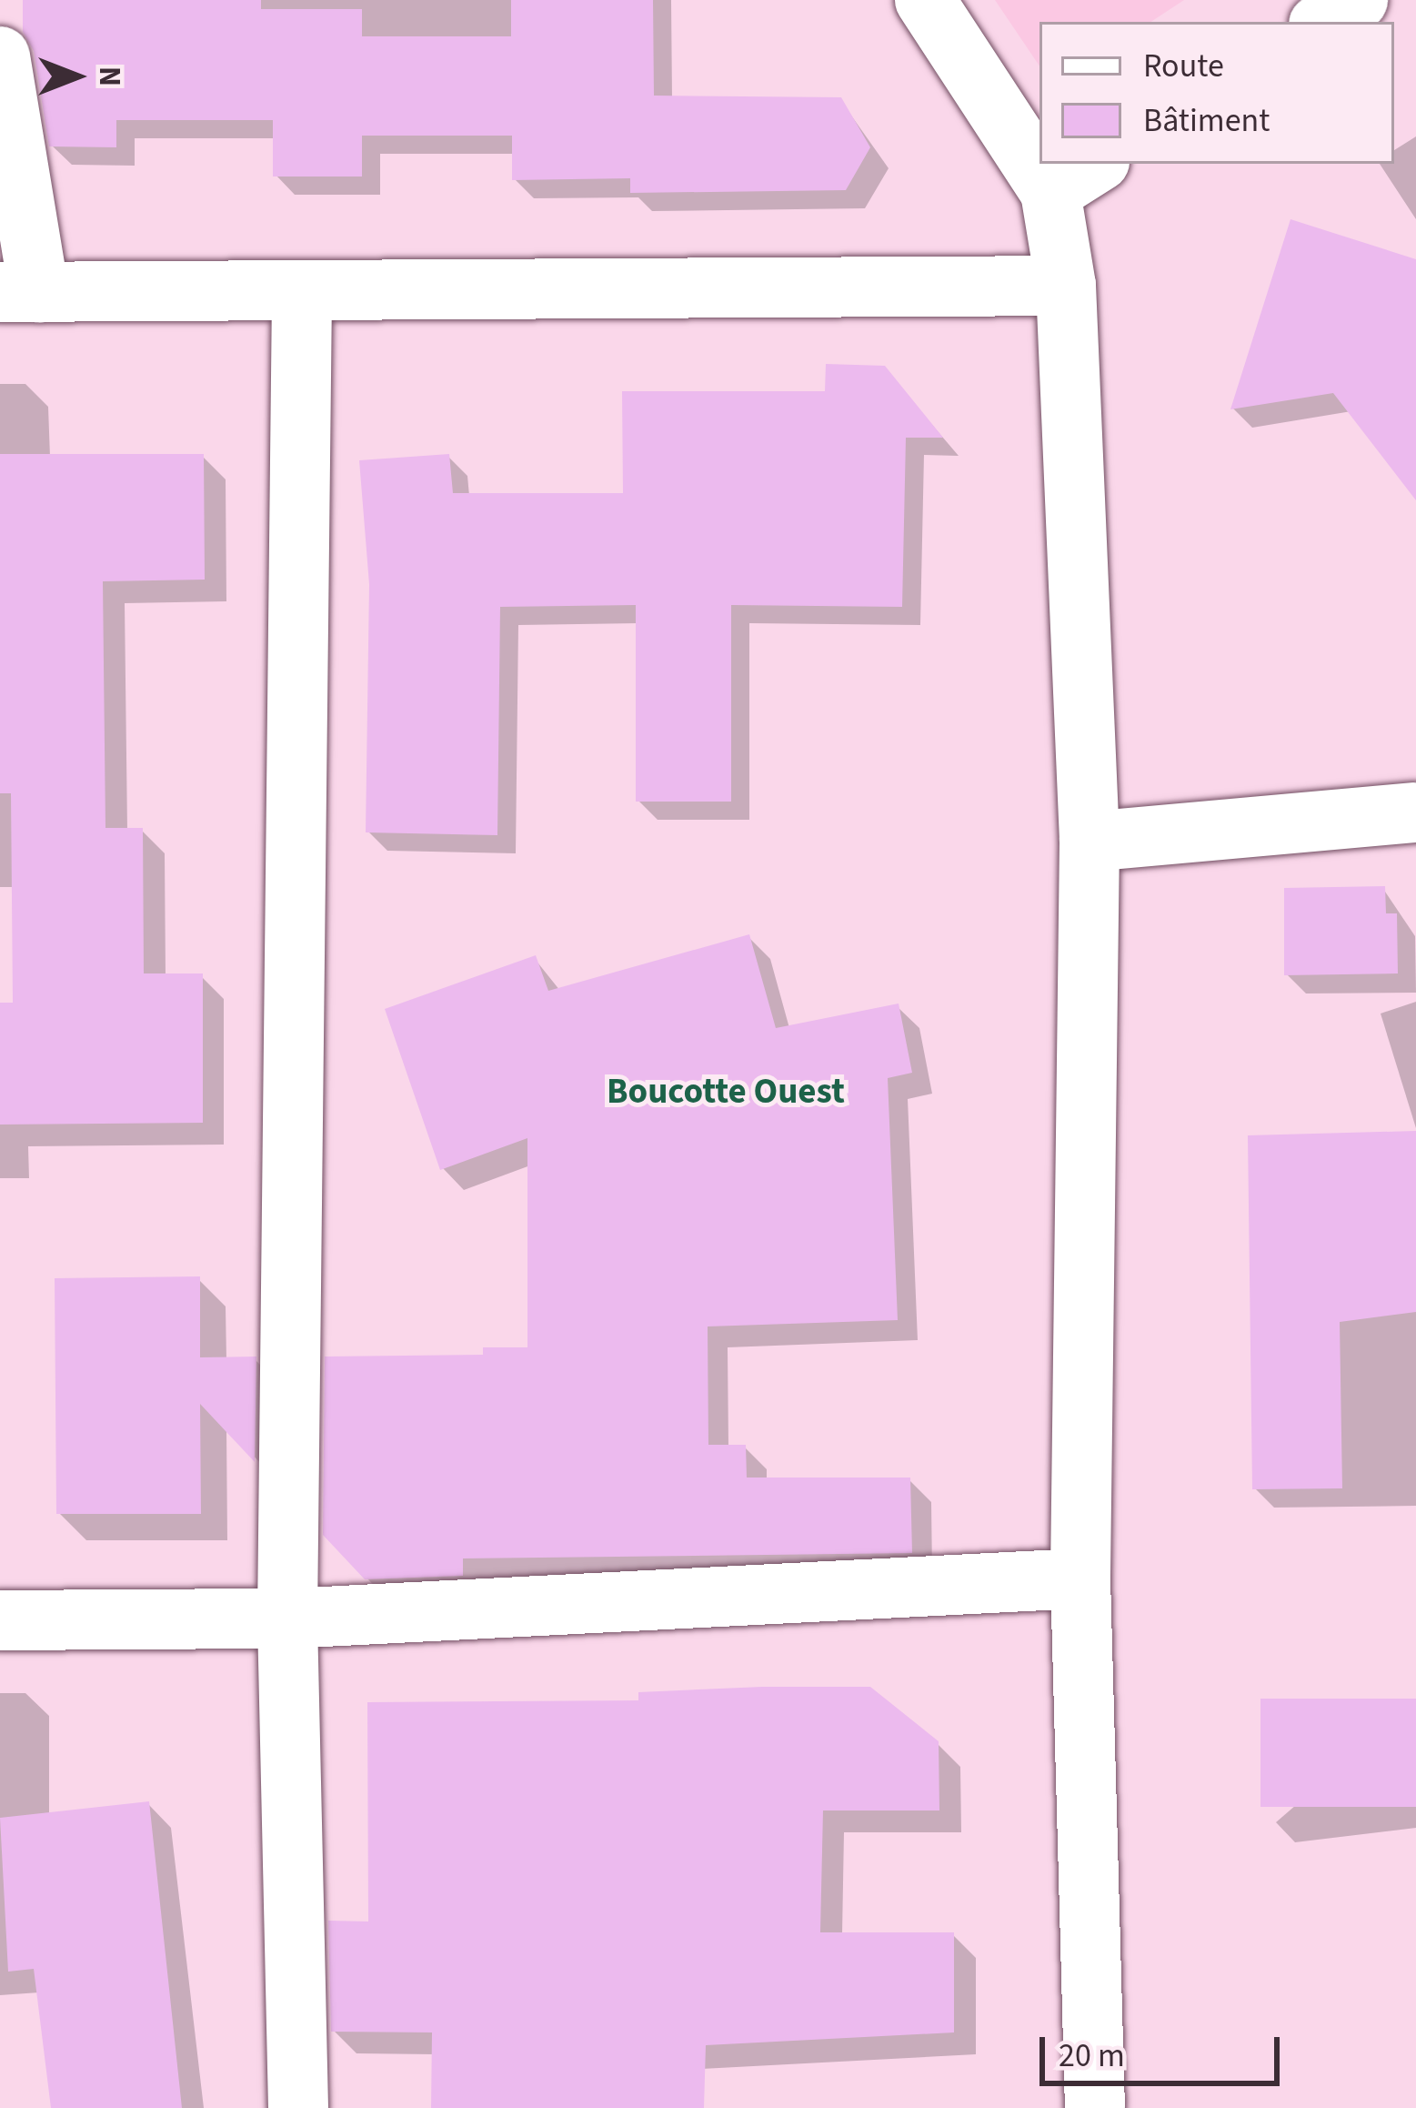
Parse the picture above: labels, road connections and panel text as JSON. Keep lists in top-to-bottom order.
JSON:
{
  "districts": ["Boucotte Ouest"],
  "legend": ["Route", "Bâtiment"],
  "scale_bar": "20 m",
  "north": "right"
}
